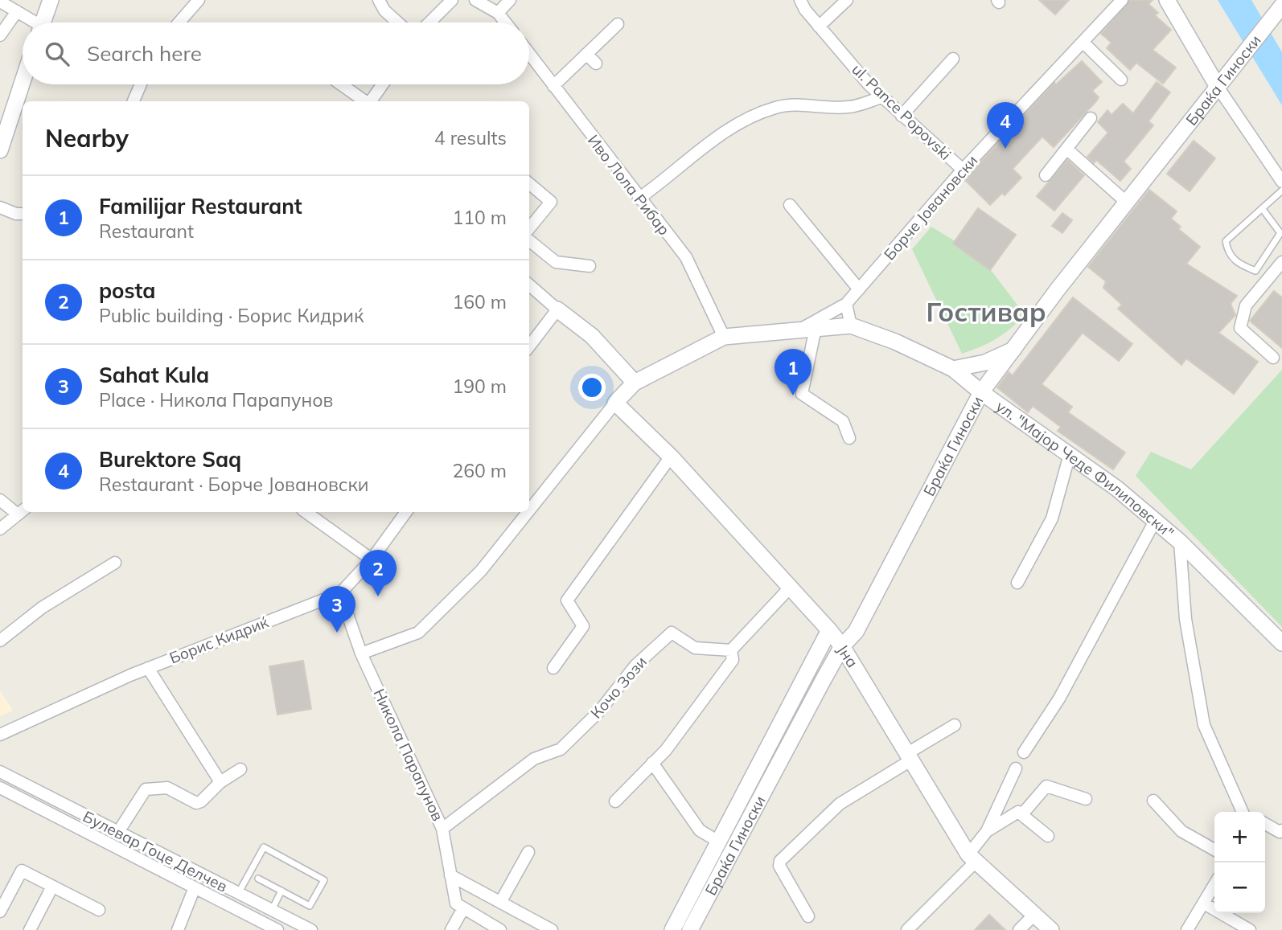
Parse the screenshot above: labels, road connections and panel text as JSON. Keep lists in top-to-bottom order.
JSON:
{
  "streets": {
    "street": [
      "Браќа Гиноски",
      "ul. Pance Popovski",
      "Иво Лола Рибар",
      "Борче Јовановски",
      "ул. \"Мајор Чеде Филиповски\"",
      "Борис Кидриќ",
      "Јна",
      "Кочо Зози",
      "Никола Парапунов",
      "Булевар Гоце Делчев"
    ]
  },
  "crossings": [
    ["Браќа Гиноски", "ул. \"Мајор Чеде Филиповски\""],
    ["Браќа Гиноски", "Јна"],
    ["ul. Pance Popovski", "Борче Јовановски"],
    ["Иво Лола Рибар", "ул. \"Мајор Чеде Филиповски\""],
    ["Борче Јовановски", "ул. \"Мајор Чеде Филиповски\""],
    ["ул. \"Мајор Чеде Филиповски\"", "Јна"],
    ["Борис Кидриќ", "Никола Парапунов"],
    ["Кочо Зози", "Никола Парапунов"]
  ],
  "districts": ["Гостивар"],
  "page": {
    "search": "Search here",
    "heading": ["Nearby", "4 results"],
    "pins": [
      "4",
      "1",
      "2",
      "3"
    ],
    "list": [
      {
        "mark": "1",
        "name": "Familijar Restaurant",
        "note": "Restaurant",
        "value": "110 m"
      },
      {
        "mark": "2",
        "name": "posta",
        "note": "Public building · Борис Кидриќ",
        "value": "160 m"
      },
      {
        "mark": "3",
        "name": "Sahat Kula",
        "note": "Place · Никола Парапунов",
        "value": "190 m"
      },
      {
        "mark": "4",
        "name": "Burektore Saq",
        "note": "Restaurant · Борче Јовановски",
        "value": "260 m"
      }
    ],
    "map_buttons": ["+", "−"]
  }
}
